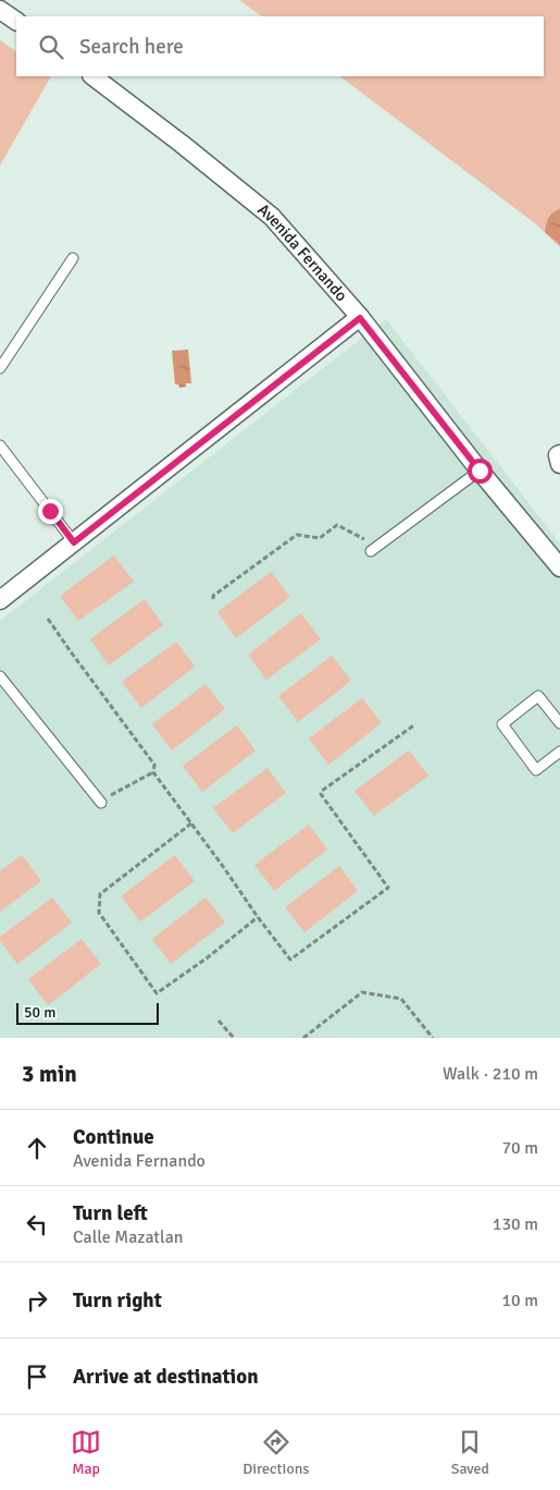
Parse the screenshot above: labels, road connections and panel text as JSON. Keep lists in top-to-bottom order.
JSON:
{
  "streets": {
    "street": ["Avenida Fernando"]
  },
  "scale_bar": "50 m",
  "page": {
    "search": "Search here",
    "scale": "50 m",
    "heading": ["3 min", "Walk · 210 m"],
    "list": [
      ["Continue", "Avenida Fernando", "70 m"],
      ["Turn left", "Calle Mazatlan", "130 m"],
      ["Turn right", "10 m"],
      "Arrive at destination"
    ],
    "nav": ["Map", "Directions", "Saved"]
  }
}
